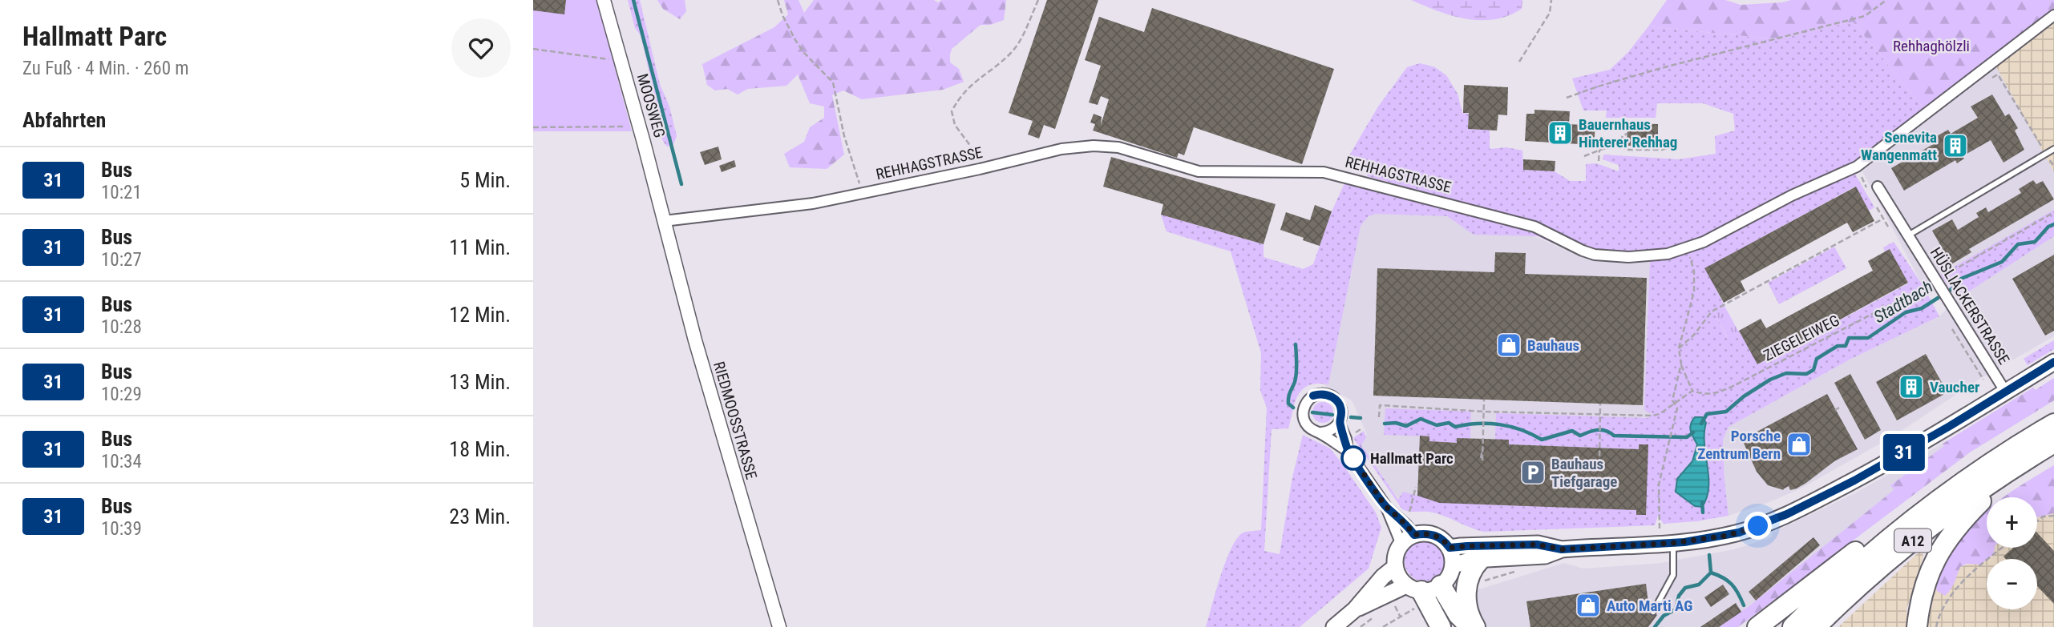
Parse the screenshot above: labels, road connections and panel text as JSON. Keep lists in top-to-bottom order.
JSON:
{
  "streets": {
    "highway": ["A12"],
    "street": [
      "MOOSWEG",
      "REHHAGSTRASSE",
      "HÜSLIACKERSTRASSE",
      "RIEDMOOSSTRASSE"
    ],
    "path": ["ZIEGELEIWEG"]
  },
  "crossings": [
    ["MOOSWEG", "REHHAGSTRASSE"],
    ["MOOSWEG", "RIEDMOOSSTRASSE"],
    ["REHHAGSTRASSE", "RIEDMOOSSTRASSE"],
    ["HÜSLIACKERSTRASSE", "ZIEGELEIWEG"]
  ],
  "water": ["Stadtbach"],
  "parks": ["Rehhaghölzli"],
  "places": {
    "building": ["Bauernhaus Hinterer Rehhag", "Senevita Wangenmatt", "Vaucher"],
    "shop": ["Bauhaus", "Porsche Zentrum Bern", "Auto Marti AG"],
    "other": ["Hallmatt Parc"],
    "parking": ["Bauhaus Tiefgarage"]
  },
  "lines": ["bus line 31"],
  "page": {
    "heading": [
      ["Hallmatt Parc", "Zu Fuß · 4 Min. · 260 m"],
      "Abfahrten"
    ],
    "on_map": "31",
    "list": [
      {
        "mark": "31",
        "name": "Bus",
        "note": "10:21",
        "value": "5 Min."
      },
      {
        "mark": "31",
        "name": "Bus",
        "note": "10:27",
        "value": "11 Min."
      },
      {
        "mark": "31",
        "name": "Bus",
        "note": "10:28",
        "value": "12 Min."
      },
      {
        "mark": "31",
        "name": "Bus",
        "note": "10:29",
        "value": "13 Min."
      },
      {
        "mark": "31",
        "name": "Bus",
        "note": "10:34",
        "value": "18 Min."
      },
      {
        "mark": "31",
        "name": "Bus",
        "note": "10:39",
        "value": "23 Min."
      }
    ],
    "map_buttons": ["+", "−"]
  }
}
